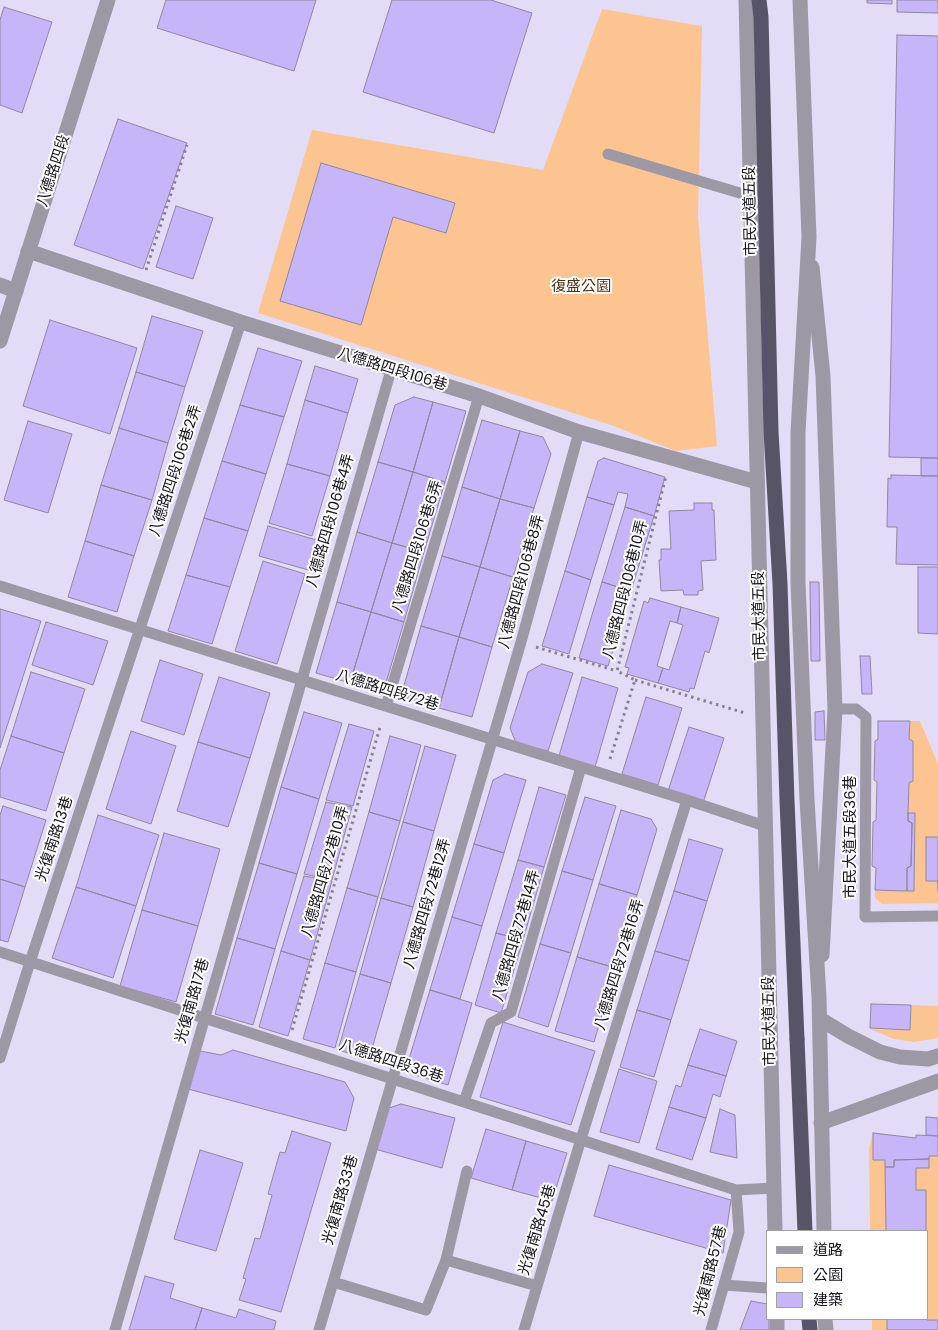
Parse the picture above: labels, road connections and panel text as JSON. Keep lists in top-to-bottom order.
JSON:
{
  "streets": {
    "street": ["八德路四段", "市民大道五段", "八德路四段106巷"],
    "lane": [
      "八德路四段106巷2弄",
      "八德路四段106巷4弄",
      "八德路四段106巷6弄",
      "八德路四段106巷8弄",
      "八德路四段72巷",
      "市民大道五段36巷",
      "光復南路13巷",
      "八德路四段72巷12弄",
      "八德路四段72巷14弄",
      "八德路四段72巷16弄",
      "光復南路17巷",
      "八德路四段36巷",
      "光復南路33巷",
      "光復南路45巷",
      "光復南路57巷"
    ],
    "path": ["八德路四段106巷10弄", "八德路四段72巷10弄"]
  },
  "crossings": [
    ["八德路四段", "八德路四段106巷"],
    ["市民大道五段", "八德路四段106巷"],
    ["市民大道五段", "八德路四段106巷10弄"],
    ["市民大道五段", "八德路四段72巷"],
    ["市民大道五段", "八德路四段36巷"],
    ["八德路四段106巷", "八德路四段106巷2弄"],
    ["八德路四段106巷", "八德路四段106巷4弄"],
    ["八德路四段106巷", "八德路四段106巷6弄"],
    ["八德路四段106巷", "八德路四段106巷8弄"],
    ["八德路四段106巷", "八德路四段106巷10弄"],
    ["八德路四段106巷2弄", "八德路四段72巷"],
    ["八德路四段106巷2弄", "光復南路13巷"],
    ["八德路四段106巷4弄", "八德路四段72巷"],
    ["八德路四段106巷4弄", "光復南路17巷"],
    ["八德路四段106巷6弄", "八德路四段72巷"],
    ["八德路四段106巷6弄", "八德路四段72巷10弄"],
    ["八德路四段106巷8弄", "八德路四段72巷"],
    ["八德路四段106巷8弄", "八德路四段72巷12弄"],
    ["八德路四段72巷", "光復南路13巷"],
    ["八德路四段72巷", "八德路四段72巷10弄"],
    ["八德路四段72巷", "八德路四段72巷12弄"],
    ["八德路四段72巷", "八德路四段72巷14弄"],
    ["八德路四段72巷", "八德路四段72巷16弄"],
    ["八德路四段72巷", "光復南路17巷"],
    ["光復南路13巷", "八德路四段36巷"],
    ["八德路四段72巷10弄", "八德路四段36巷"],
    ["八德路四段72巷12弄", "八德路四段36巷"],
    ["八德路四段72巷12弄", "光復南路33巷"],
    ["八德路四段72巷14弄", "八德路四段36巷"],
    ["八德路四段72巷16弄", "八德路四段36巷"],
    ["八德路四段72巷16弄", "光復南路45巷"],
    ["光復南路17巷", "八德路四段36巷"],
    ["八德路四段36巷", "光復南路33巷"],
    ["八德路四段36巷", "光復南路45巷"],
    ["八德路四段36巷", "光復南路57巷"]
  ],
  "parks": ["復盛公園"],
  "legend": ["道路", "公園", "建築"]
}
